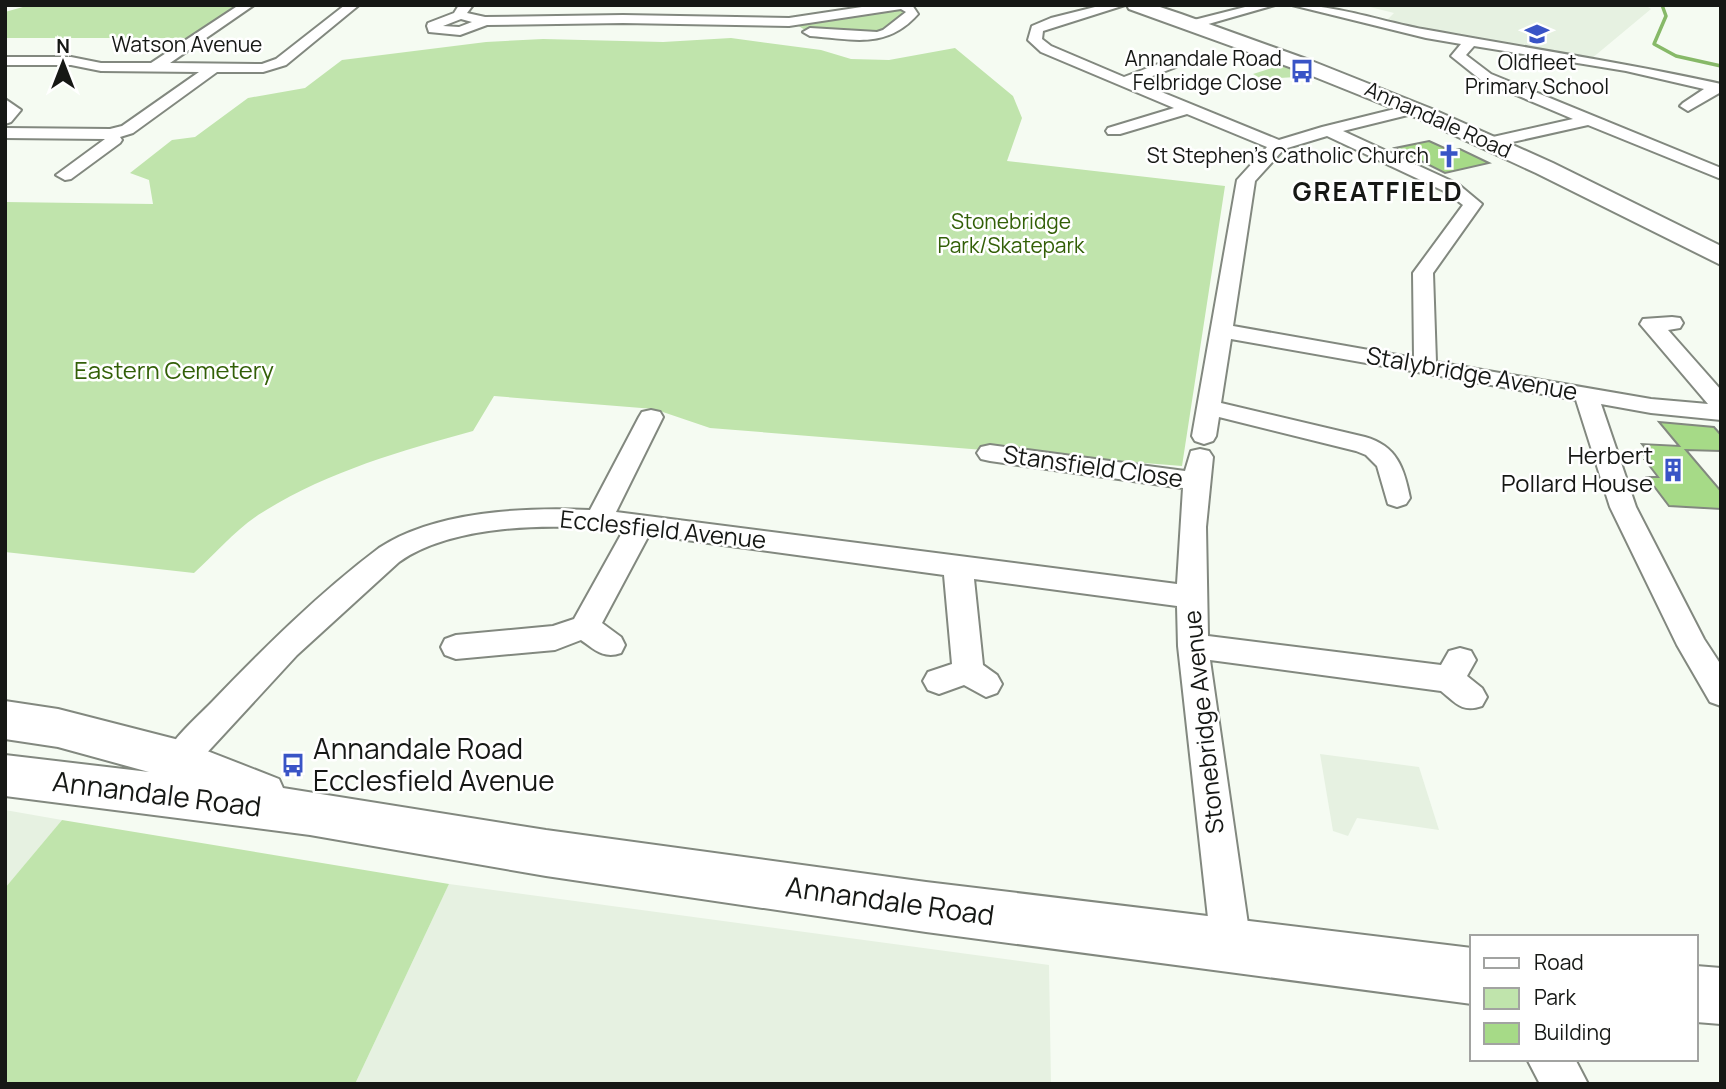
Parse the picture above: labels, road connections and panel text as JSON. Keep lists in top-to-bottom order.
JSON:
{
  "streets": {
    "street": [
      "Watson Avenue",
      "Annandale Road",
      "Stalybridge Avenue",
      "Stansfield Close",
      "Ecclesfield Avenue",
      "Stonebridge Avenue"
    ]
  },
  "crossings": [
    ["Annandale Road", "Ecclesfield Avenue"],
    ["Annandale Road", "Stonebridge Avenue"],
    ["Stalybridge Avenue", "Stonebridge Avenue"],
    ["Stansfield Close", "Stonebridge Avenue"],
    ["Ecclesfield Avenue", "Stonebridge Avenue"]
  ],
  "districts": ["GREATFIELD"],
  "parks": ["Stonebridge Park/Skatepark", "Eastern Cemetery"],
  "places": {
    "school or university": ["Oldfleet Primary School"],
    "bus stop": ["Annandale Road Felbridge Close", "Annandale Road Ecclesfield Avenue"],
    "church": ["St Stephen's Catholic Church"],
    "building": ["Herbert Pollard House"]
  },
  "legend": ["Road", "Park", "Building"],
  "north": "top"
}
